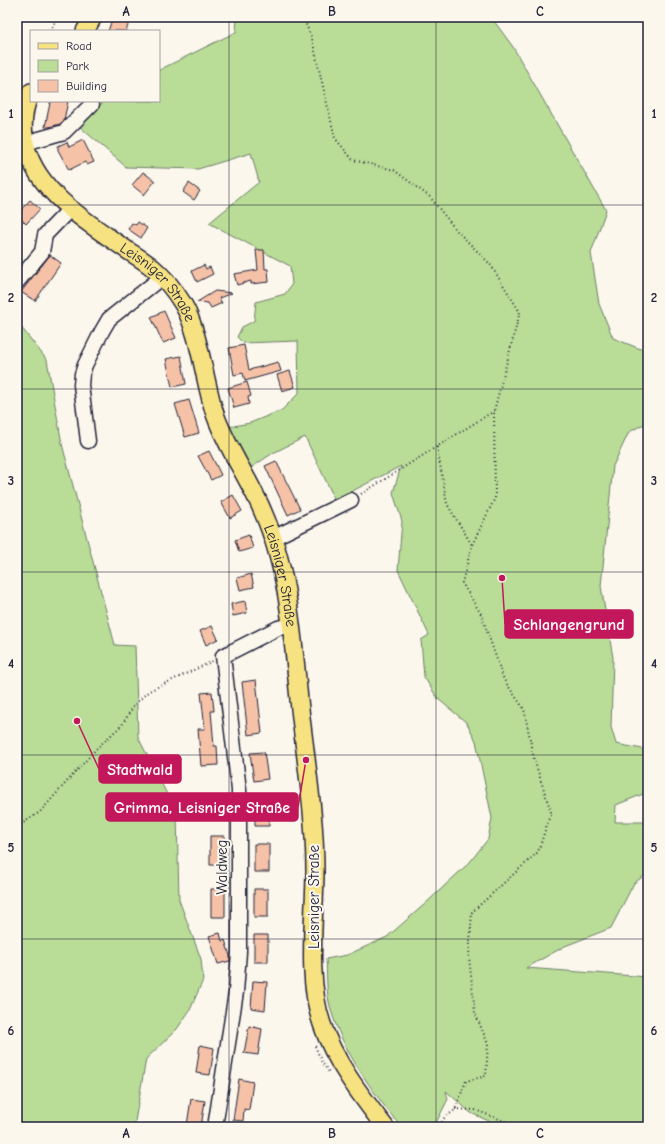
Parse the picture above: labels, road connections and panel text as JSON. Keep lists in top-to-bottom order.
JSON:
{
  "streets": {
    "main road": ["Leisniger Straße"],
    "street": ["Waldweg"]
  },
  "places": ["Schlangengrund", "Stadtwald", "Grimma, Leisniger Straße"],
  "legend": ["Road", "Park", "Building"],
  "grid": {
    "columns": ["A", "B", "C"],
    "rows": [
      "1",
      "2",
      "3",
      "4",
      "5",
      "6"
    ]
  }
}
